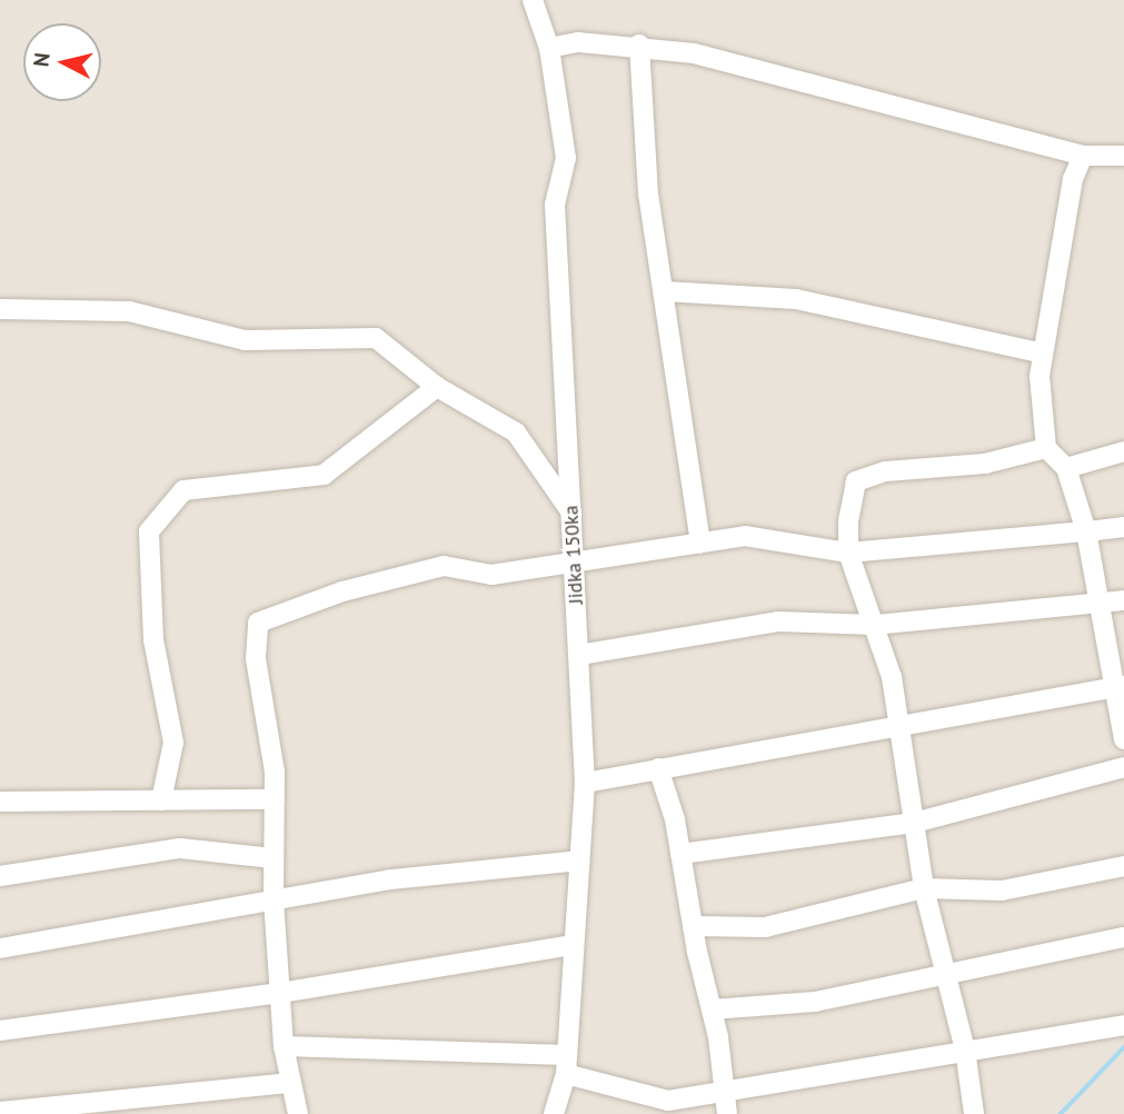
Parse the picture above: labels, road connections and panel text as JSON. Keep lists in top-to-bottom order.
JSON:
{
  "streets": {
    "street": ["Jidka 150ka"]
  },
  "north": "left"
}
